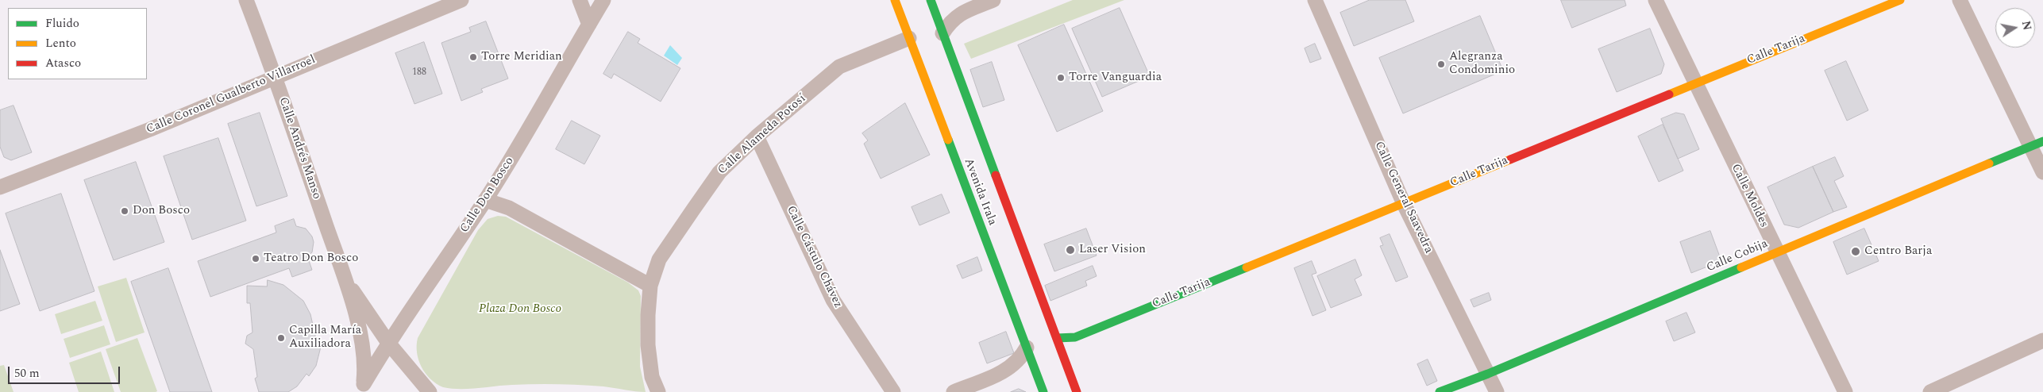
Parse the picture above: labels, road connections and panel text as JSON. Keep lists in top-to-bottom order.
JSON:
{
  "streets": {
    "street": [
      "Calle Tarija",
      "Calle Coronel Gualberto Villarroel",
      "Calle Alameda Potosí",
      "Calle Andrés Manso",
      "Avenida Irala",
      "Calle Don Bosco",
      "Calle Moldes",
      "Calle General Saavedra",
      "Calle Cobija",
      "Calle Cástulo Chávez"
    ]
  },
  "crossings": [
    ["Calle Tarija", "Avenida Irala"],
    ["Calle Tarija", "Calle Moldes"],
    ["Calle Tarija", "Calle General Saavedra"],
    ["Calle Coronel Gualberto Villarroel", "Calle Andrés Manso"],
    ["Calle Alameda Potosí", "Avenida Irala"],
    ["Calle Alameda Potosí", "Calle Cástulo Chávez"],
    ["Calle Andrés Manso", "Calle Don Bosco"],
    ["Calle Moldes", "Calle Cobija"],
    ["Calle General Saavedra", "Calle Cobija"]
  ],
  "parks": ["Plaza Don Bosco"],
  "places": [
    "Torre Meridian",
    "Alegranza Condominio",
    "Torre Vanguardia",
    "Don Bosco",
    "Laser Vision",
    "Centro Barja",
    "Teatro Don Bosco",
    "Capilla María Auxiliadora"
  ],
  "house_numbers": ["188"],
  "legend": ["Fluido", "Lento", "Atasco"],
  "scale_bar": "50 m",
  "north": "right"
}
